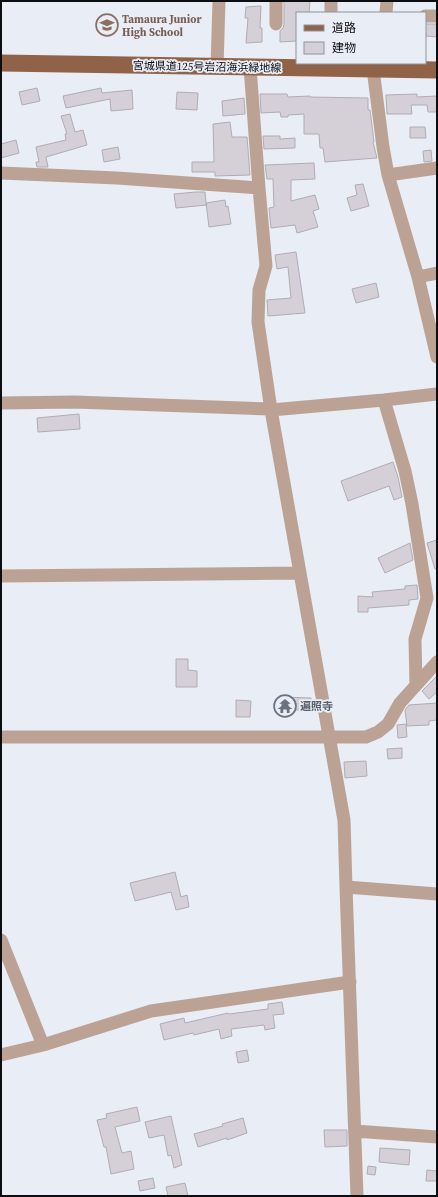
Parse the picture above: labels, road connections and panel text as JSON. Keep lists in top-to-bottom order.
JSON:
{
  "streets": {
    "main road": ["宮城県道125号岩沼海浜緑地線"]
  },
  "places": {
    "school or university": ["Tamaura Junior High School"],
    "temple": ["遍照寺"]
  },
  "legend": ["道路", "建物"]
}
